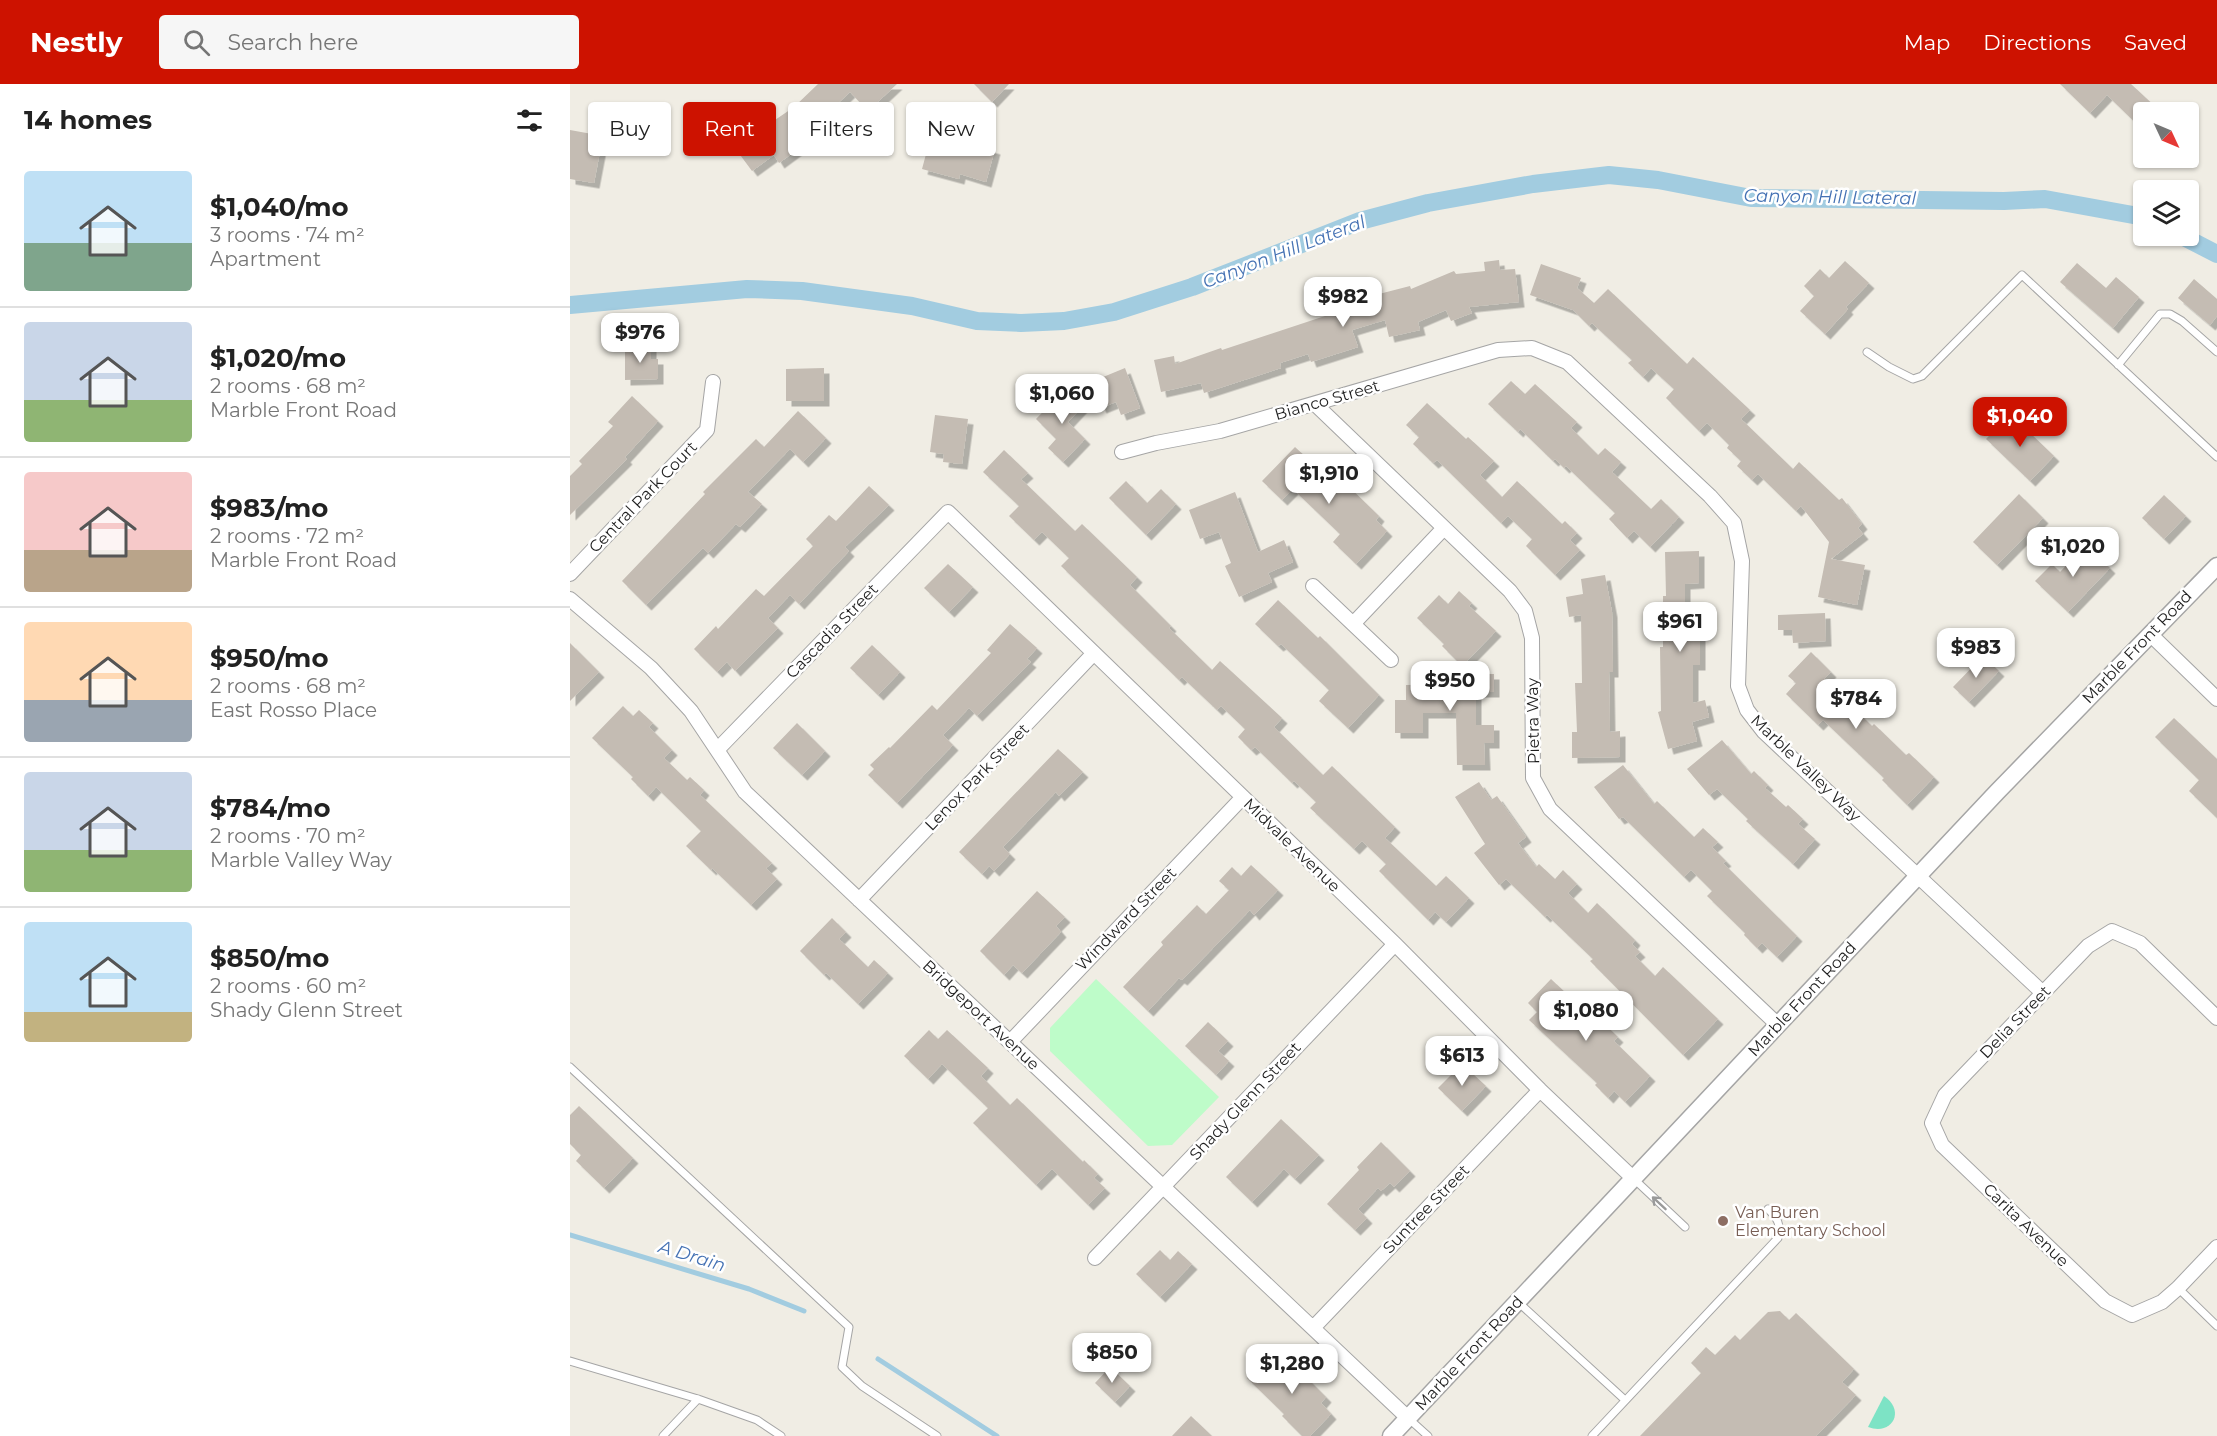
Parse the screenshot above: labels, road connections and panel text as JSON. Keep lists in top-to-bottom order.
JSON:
{
  "streets": {
    "street": [
      "Bianco Street",
      "Central Park Court",
      "Cascadia Street",
      "Marble Front Road",
      "Pietra Way",
      "Marble Valley Way",
      "Lenox Park Street",
      "Midvale Avenue",
      "Windward Street",
      "Bridgeport Avenue",
      "Delia Street",
      "Shady Glenn Street",
      "Suntree Street",
      "Carita Avenue"
    ]
  },
  "crossings": [
    ["Bianco Street", "Pietra Way"],
    ["Bianco Street", "Marble Valley Way"],
    ["Cascadia Street", "Midvale Avenue"],
    ["Cascadia Street", "Bridgeport Avenue"],
    ["Marble Front Road", "Pietra Way"],
    ["Marble Front Road", "Marble Valley Way"],
    ["Marble Front Road", "Midvale Avenue"],
    ["Marble Front Road", "Bridgeport Avenue"],
    ["Marble Valley Way", "Delia Street"],
    ["Lenox Park Street", "Midvale Avenue"],
    ["Lenox Park Street", "Bridgeport Avenue"],
    ["Midvale Avenue", "Windward Street"],
    ["Midvale Avenue", "Shady Glenn Street"],
    ["Midvale Avenue", "Suntree Street"],
    ["Windward Street", "Bridgeport Avenue"],
    ["Bridgeport Avenue", "Shady Glenn Street"],
    ["Bridgeport Avenue", "Suntree Street"],
    ["Delia Street", "Carita Avenue"]
  ],
  "water": ["Canyon Hill Lateral", "A Drain"],
  "places": ["Van Buren Elementary School"],
  "north": "bottom right",
  "page": {
    "header": "Nestly",
    "search": "Search here",
    "nav": ["Map", "Directions", "Saved"],
    "heading": "14 homes",
    "chip": [
      "Buy",
      "Rent",
      "Filters",
      "New"
    ],
    "list": [
      {
        "name": "$1,040/mo",
        "note": "3 rooms · 74 m² · Apartment"
      },
      {
        "name": "$1,020/mo",
        "note": "2 rooms · 68 m² · Marble Front Road"
      },
      {
        "name": "$983/mo",
        "note": "2 rooms · 72 m² · Marble Front Road"
      },
      {
        "name": "$950/mo",
        "note": "2 rooms · 68 m² · East Rosso Place"
      },
      {
        "name": "$784/mo",
        "note": "2 rooms · 70 m² · Marble Valley Way"
      },
      {
        "name": "$850/mo",
        "note": "2 rooms · 60 m² · Shady Glenn Street"
      }
    ],
    "price": [
      "$982",
      "$976",
      "$1,060",
      "$1,040",
      "$1,910",
      "$1,020",
      "$961",
      "$983",
      "$950",
      "$784",
      "$1,080",
      "$613",
      "$850",
      "$1,280"
    ]
  }
}
